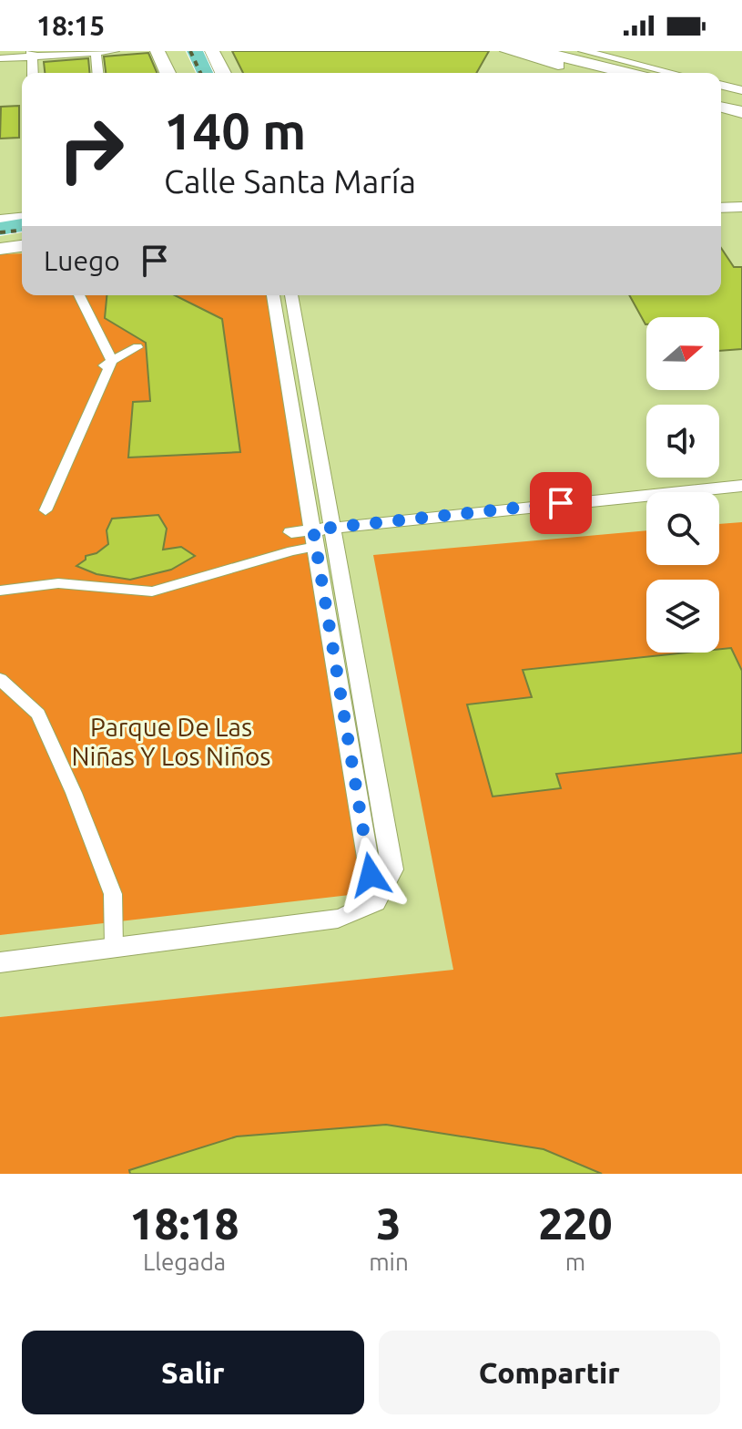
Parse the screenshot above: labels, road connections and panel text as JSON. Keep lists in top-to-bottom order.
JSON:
{
  "parks": ["Parque De Las Niñas Y Los Niños"],
  "north": "right",
  "page": {
    "status": "18:15",
    "turn": ["140 m", "Calle Santa María"],
    "then": "Luego",
    "eta": [
      "18:18",
      "Llegada",
      "3",
      "min",
      "220",
      "m"
    ],
    "buttons": ["Salir", "Compartir"]
  }
}
